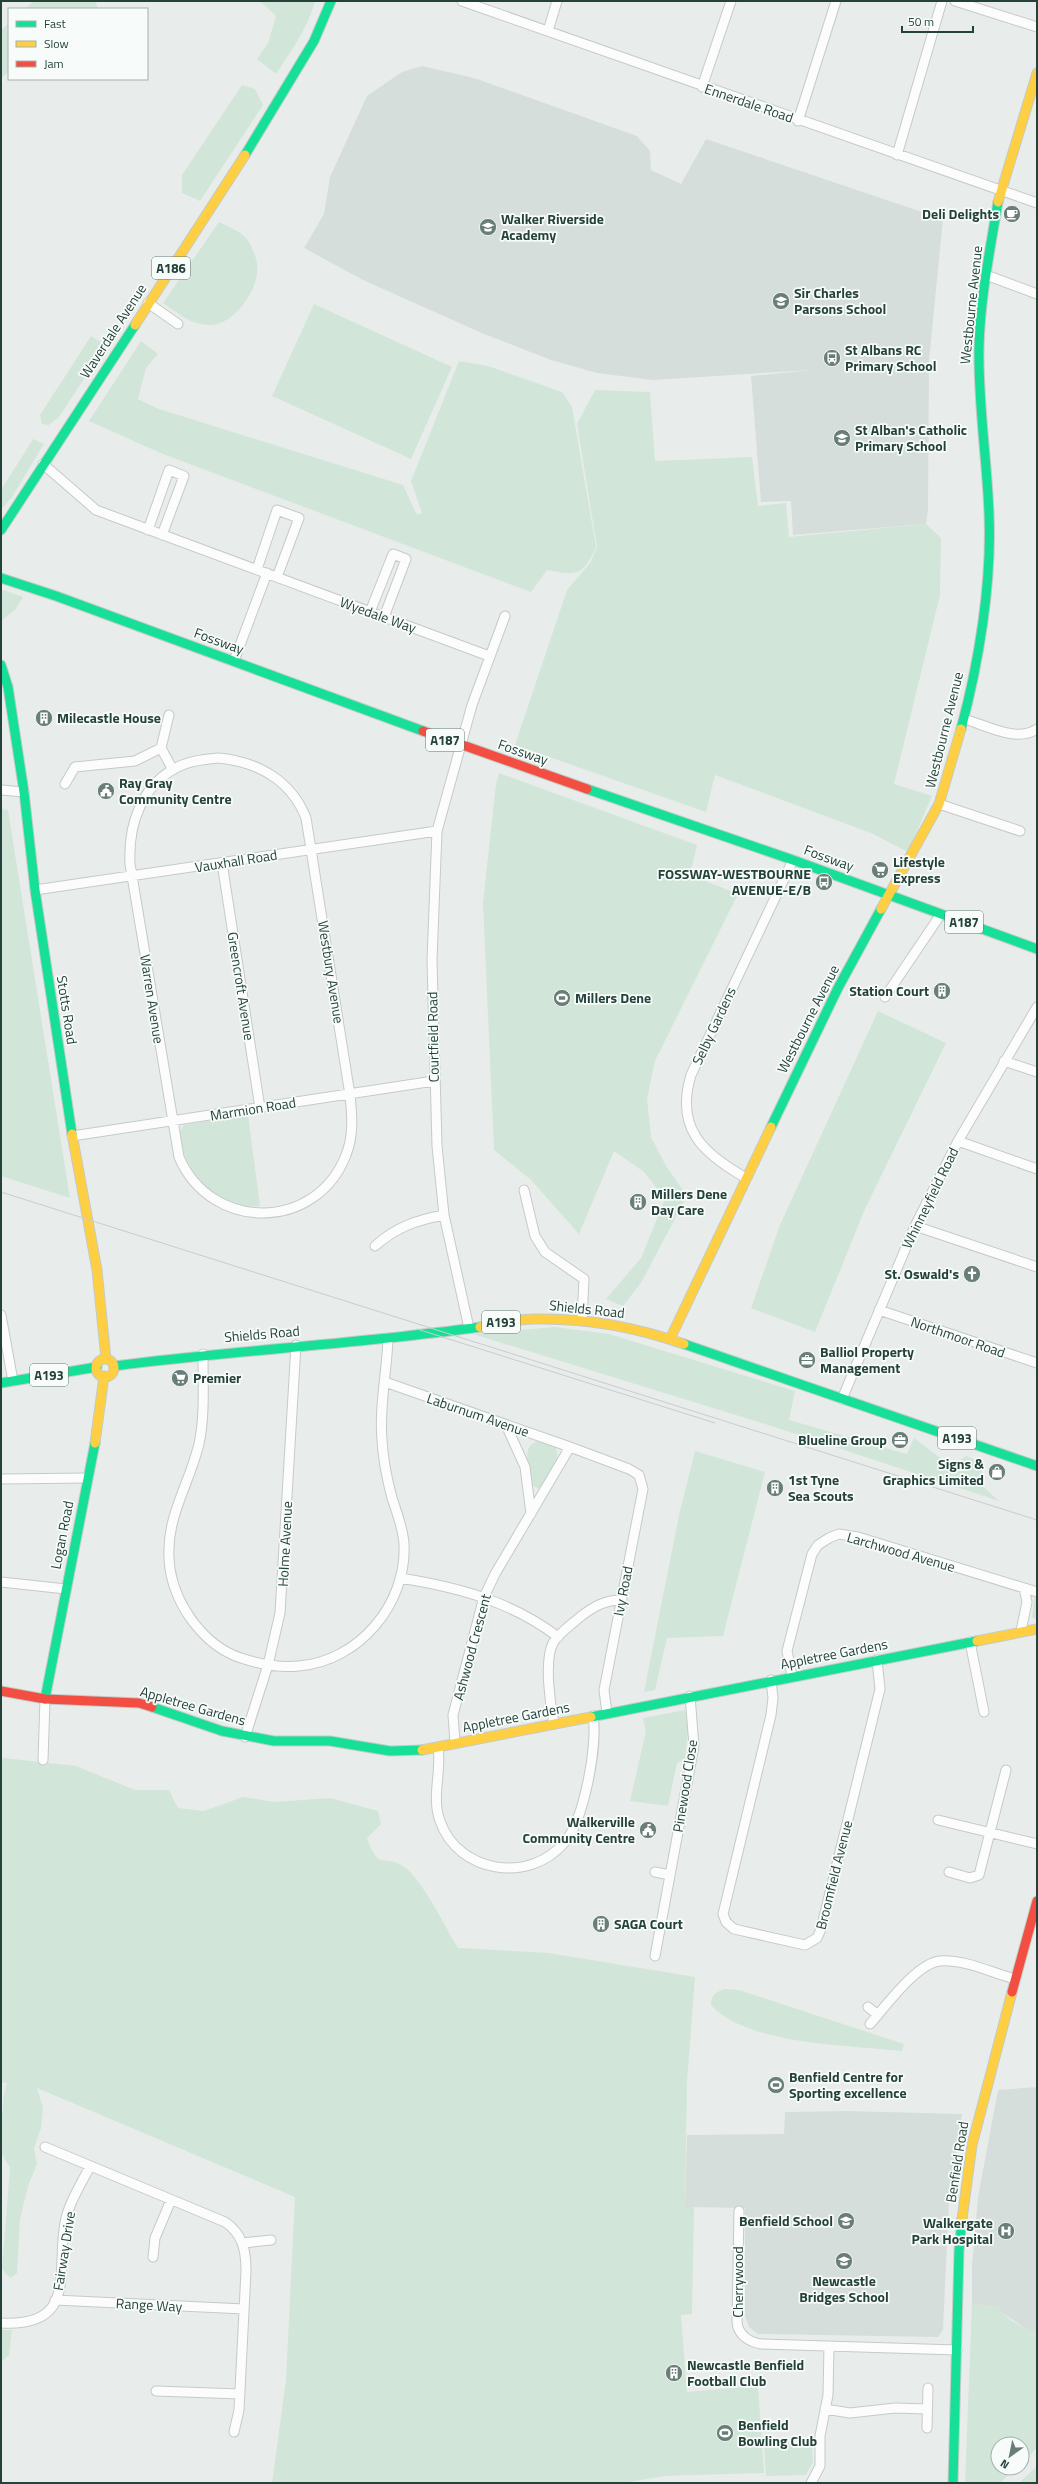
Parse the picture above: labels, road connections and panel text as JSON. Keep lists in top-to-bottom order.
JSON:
{
  "streets": {
    "street": [
      "Ennerdale Road",
      "A186",
      "Westbourne Avenue",
      "Waverdale Avenue",
      "Wyedale Way",
      "Fossway",
      "A187",
      "Vauxhall Road",
      "Westbury Avenue",
      "Greencroft Avenue",
      "Warren Avenue",
      "Stotts Road",
      "Selby Gardens",
      "Courtfield Road",
      "Marmion Road",
      "Whinneyfield Road",
      "Shields Road",
      "A193",
      "Northmoor Road",
      "Laburnum Avenue",
      "Logan Road",
      "Holme Avenue",
      "Larchwood Avenue",
      "Ivy Road",
      "Ashwood Crescent",
      "Appletree Gardens",
      "Pinewood Close",
      "Broomfield Avenue",
      "Benfield Road",
      "Fairway Drive",
      "Cherrywood",
      "Range Way"
    ]
  },
  "crossings": [
    ["Ennerdale Road", "Westbourne Avenue"],
    ["Westbourne Avenue", "Fossway"],
    ["Westbourne Avenue", "Selby Gardens"],
    ["Westbourne Avenue", "Shields Road"],
    ["Waverdale Avenue", "Wyedale Way"],
    ["Fossway", "Selby Gardens"],
    ["Fossway", "Courtfield Road"],
    ["Vauxhall Road", "Westbury Avenue"],
    ["Vauxhall Road", "Greencroft Avenue"],
    ["Vauxhall Road", "Warren Avenue"],
    ["Vauxhall Road", "Stotts Road"],
    ["Vauxhall Road", "Courtfield Road"],
    ["Westbury Avenue", "Warren Avenue"],
    ["Westbury Avenue", "Marmion Road"],
    ["Greencroft Avenue", "Marmion Road"],
    ["Warren Avenue", "Marmion Road"],
    ["Stotts Road", "Marmion Road"],
    ["Stotts Road", "Shields Road"],
    ["Stotts Road", "A193"],
    ["Stotts Road", "Logan Road"],
    ["Courtfield Road", "Marmion Road"],
    ["Courtfield Road", "Shields Road"],
    ["Whinneyfield Road", "Shields Road"],
    ["Whinneyfield Road", "Northmoor Road"],
    ["Shields Road", "A193"],
    ["Shields Road", "Logan Road"],
    ["Shields Road", "Holme Avenue"],
    ["A193", "Logan Road"],
    ["Laburnum Avenue", "Ivy Road"],
    ["Laburnum Avenue", "Ashwood Crescent"],
    ["Logan Road", "Appletree Gardens"],
    ["Holme Avenue", "Appletree Gardens"],
    ["Larchwood Avenue", "Appletree Gardens"],
    ["Ivy Road", "Appletree Gardens"],
    ["Ashwood Crescent", "Appletree Gardens"],
    ["Appletree Gardens", "Pinewood Close"],
    ["Appletree Gardens", "Broomfield Avenue"],
    ["Benfield Road", "Cherrywood"],
    ["Fairway Drive", "Range Way"]
  ],
  "places": {
    "cafe": ["Deli Delights"],
    "school or university": [
      "Walker Riverside Academy",
      "Sir Charles Parsons School",
      "St Alban's Catholic Primary School",
      "Benfield School",
      "Newcastle Bridges School"
    ],
    "bus stop": ["St Albans RC Primary School", "FOSSWAY-WESTBOURNE AVENUE-E/B"],
    "building": [
      "Milecastle House",
      "Station Court",
      "Millers Dene Day Care",
      "1st Tyne Sea Scouts",
      "SAGA Court",
      "Newcastle Benfield Football Club"
    ],
    "public building": ["Ray Gray Community Centre", "Walkerville Community Centre"],
    "supermarket": ["Lifestyle Express", "Premier"],
    "sports": ["Millers Dene", "Benfield Centre for Sporting excellence", "Benfield Bowling Club"],
    "church": ["St. Oswald's"],
    "office": ["Balliol Property Management", "Blueline Group"],
    "shop": ["Signs & Graphics Limited"],
    "hospital": ["Walkergate Park Hospital"]
  },
  "legend": ["Fast", "Slow", "Jam"],
  "scale_bar": "50 m",
  "north": "bottom left"
}
